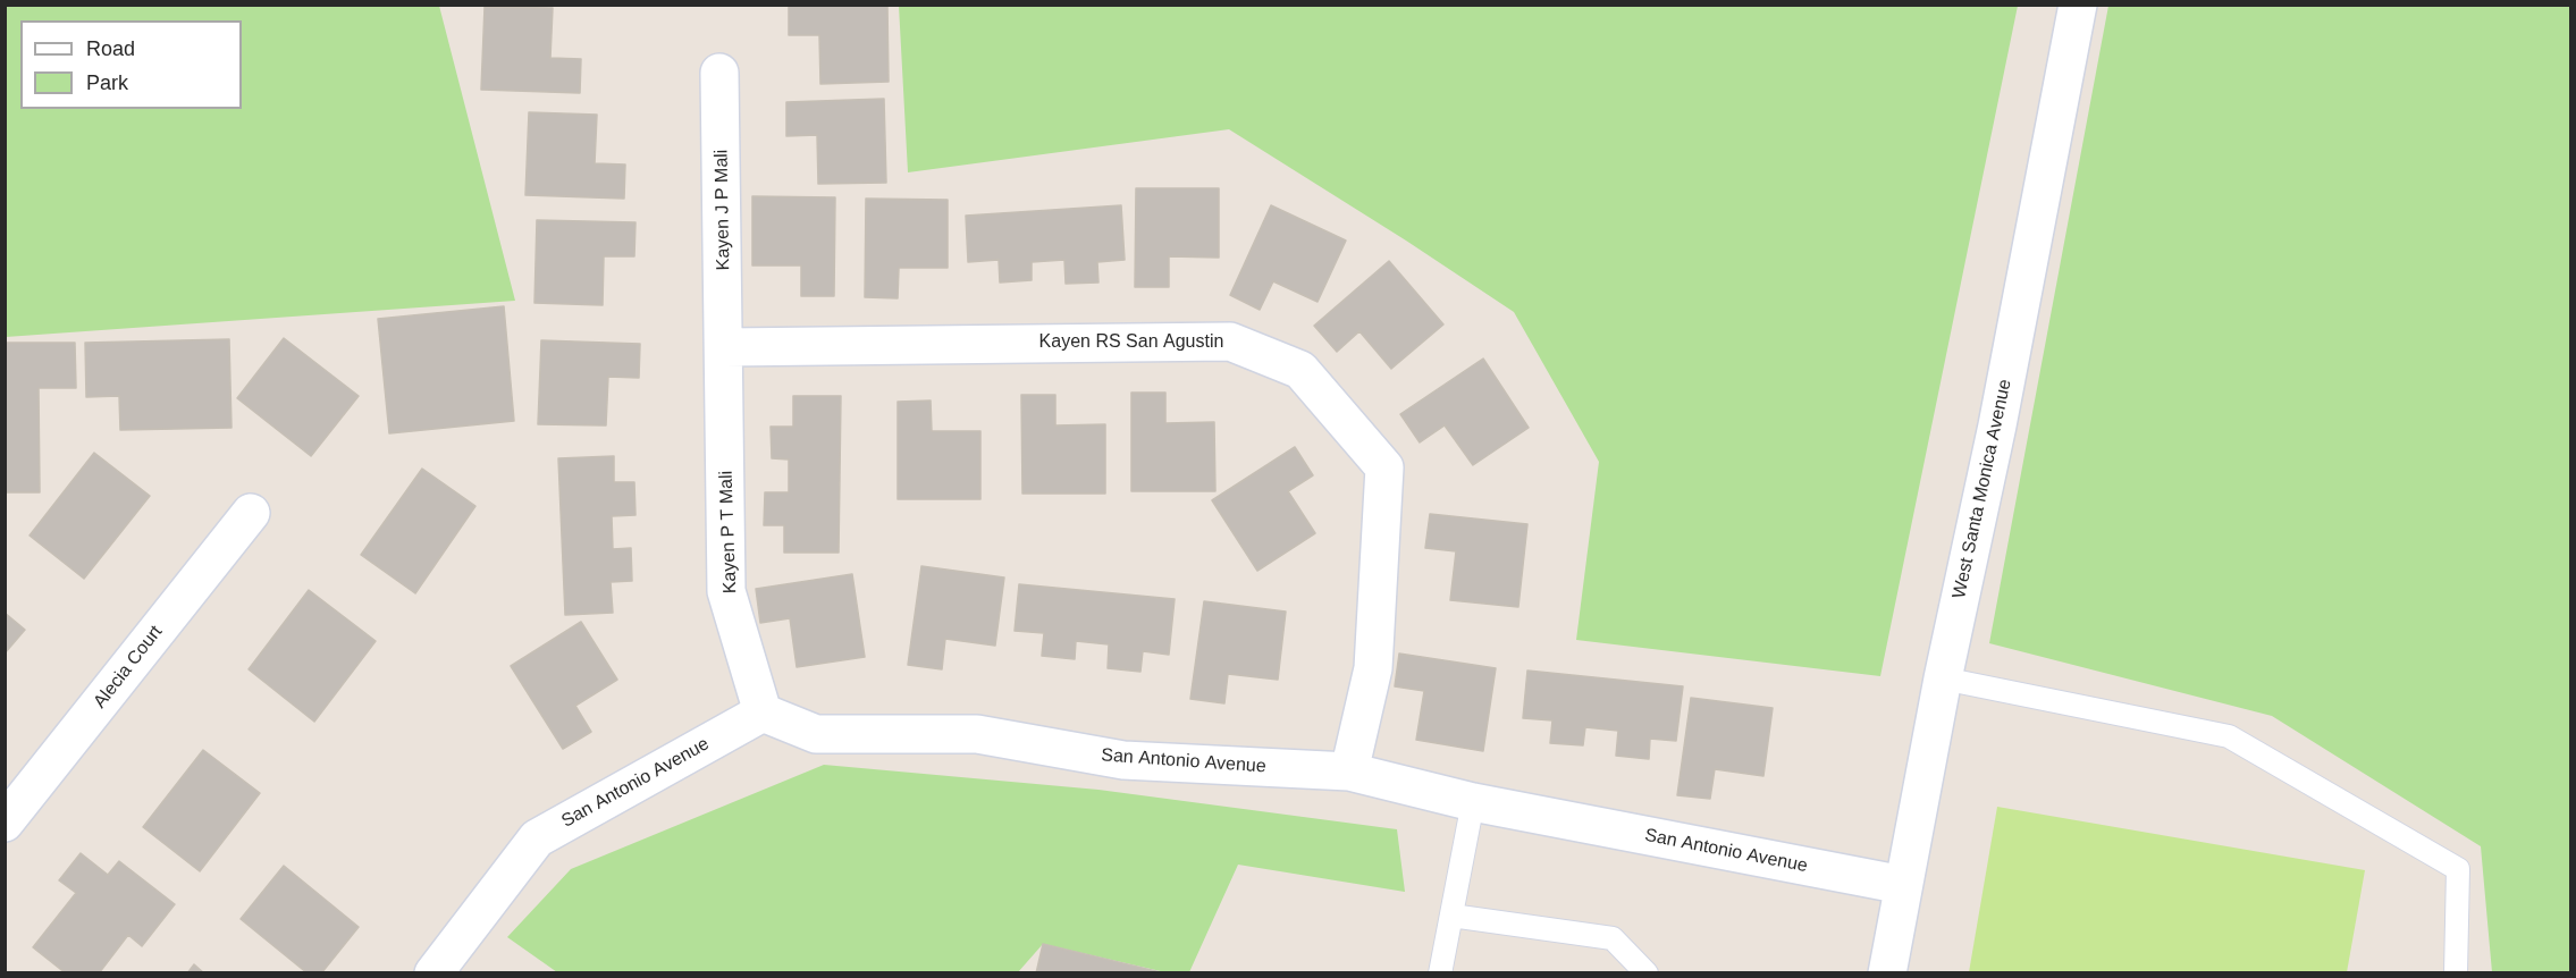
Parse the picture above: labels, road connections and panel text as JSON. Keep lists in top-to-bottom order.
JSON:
{
  "streets": {
    "street": [
      "Kayen J P Mali",
      "Kayen RS San Agustin",
      "West Santa Monica Avenue",
      "Kayen P T Mali",
      "Alecia Court",
      "San Antonio Avenue"
    ]
  },
  "crossings": [
    ["Kayen J P Mali", "Kayen RS San Agustin"],
    ["Kayen J P Mali", "Kayen P T Mali"],
    ["Kayen RS San Agustin", "Kayen P T Mali"],
    ["Kayen RS San Agustin", "San Antonio Avenue"],
    ["West Santa Monica Avenue", "San Antonio Avenue"],
    ["Kayen P T Mali", "San Antonio Avenue"]
  ],
  "legend": ["Road", "Park"]
}
